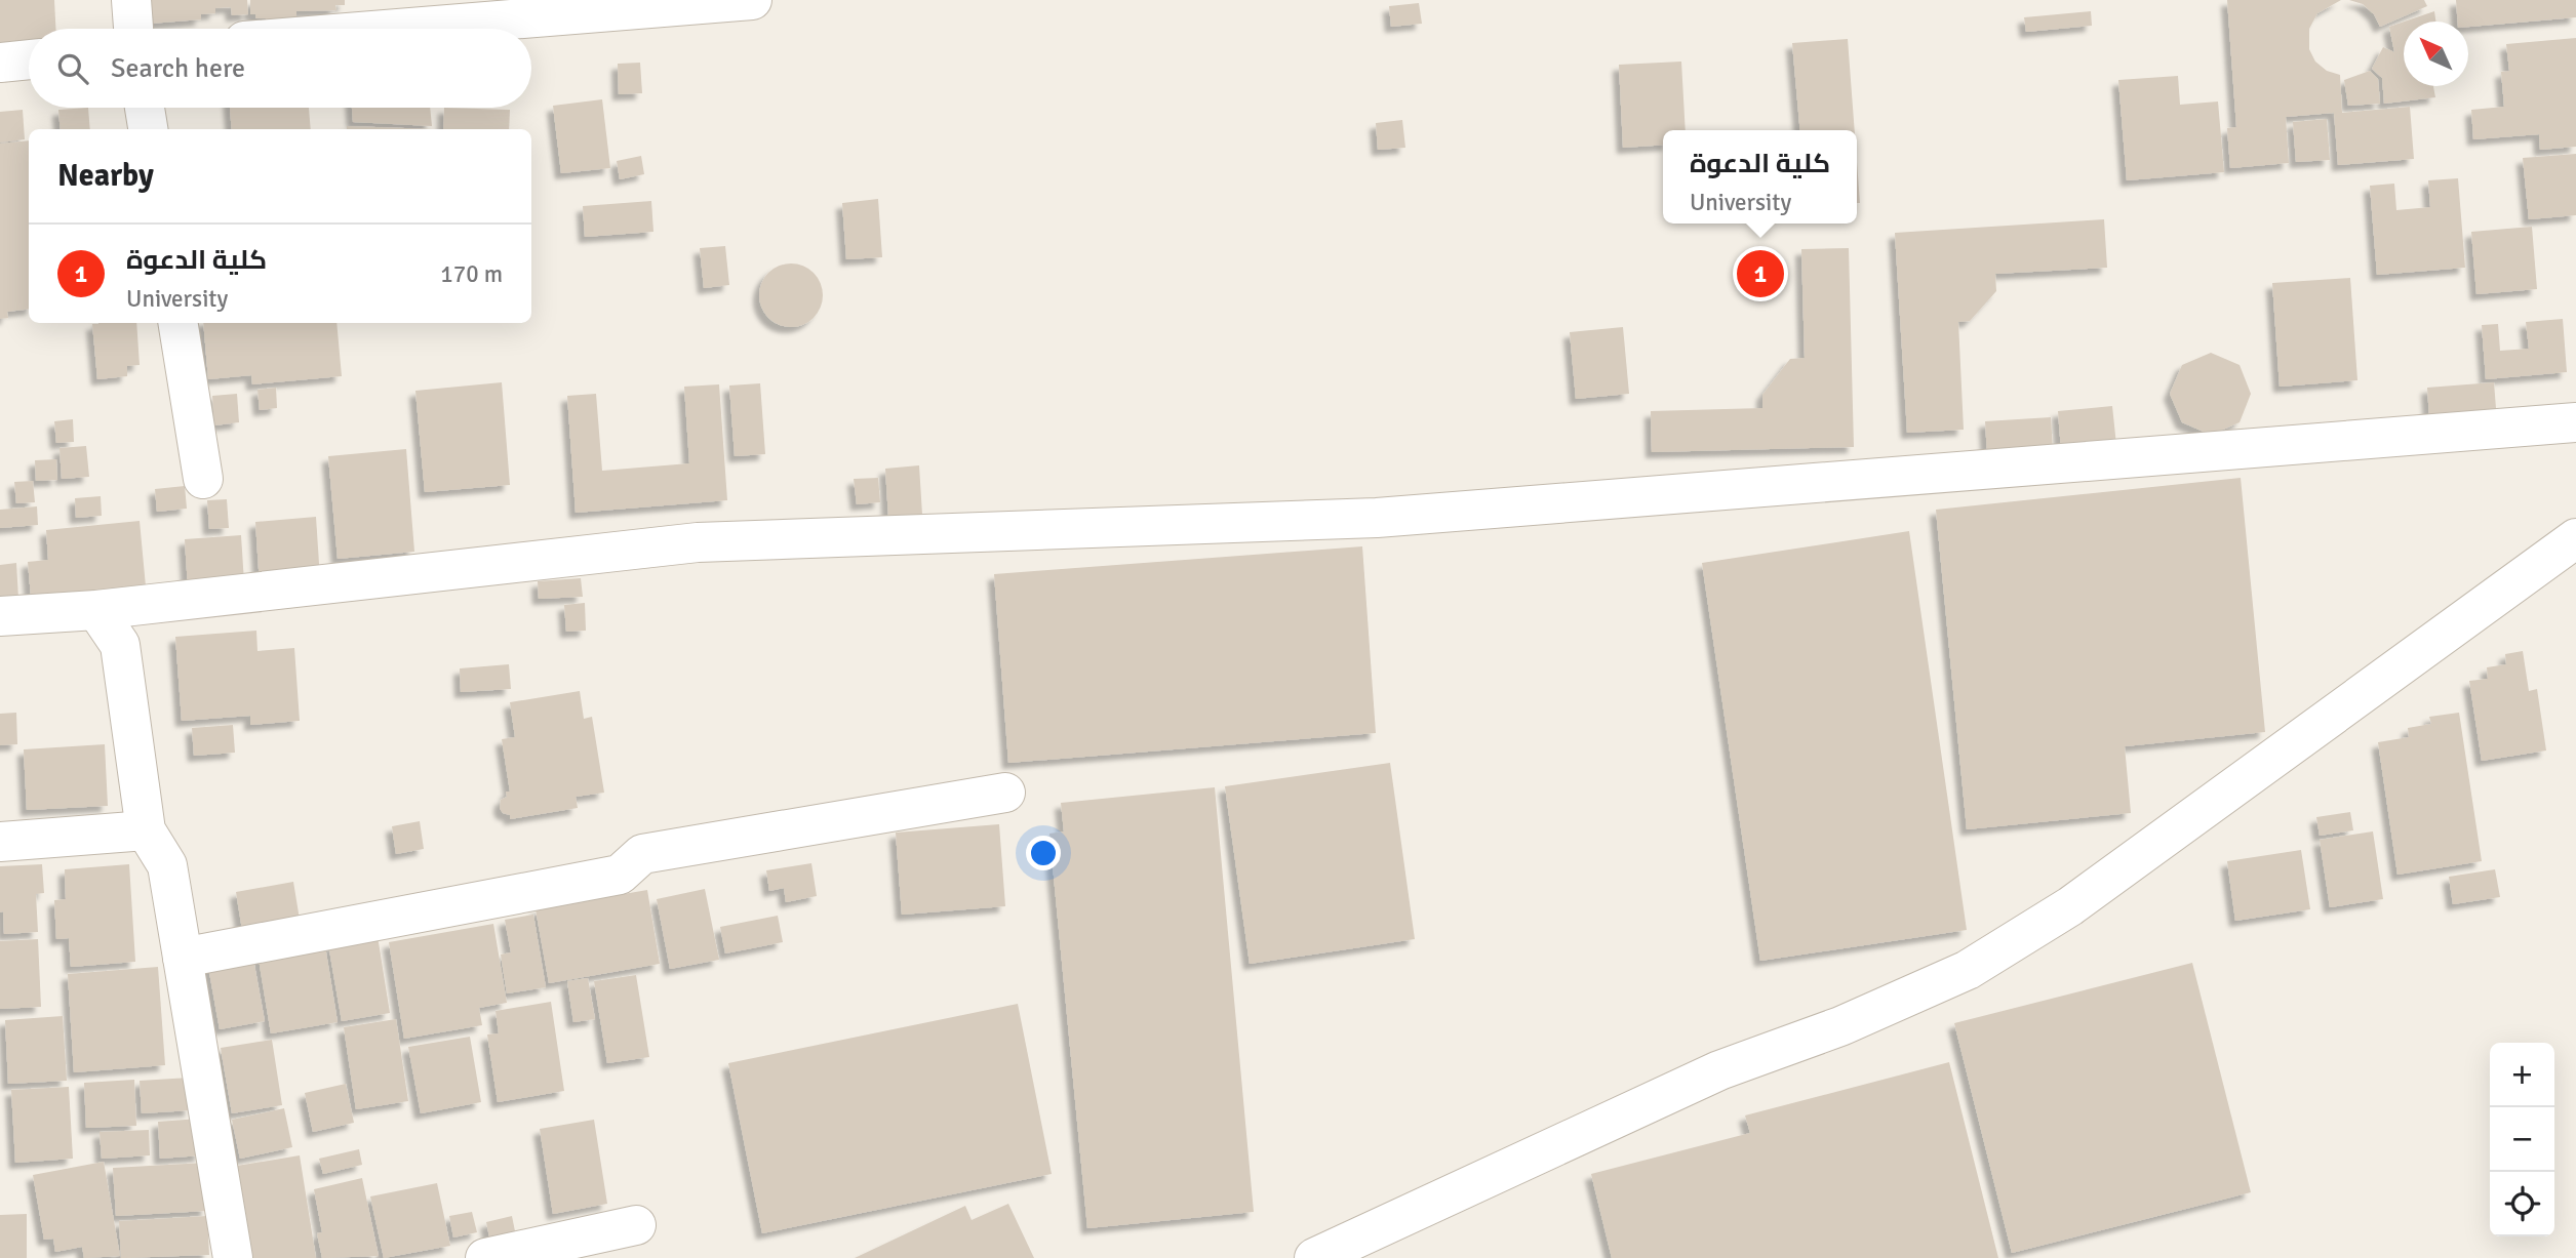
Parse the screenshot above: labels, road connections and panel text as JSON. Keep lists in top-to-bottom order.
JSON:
{
  "north": "top left",
  "page": {
    "search": "Search here",
    "heading": "Nearby",
    "popup": ["كلية الدعوة", "University"],
    "list": [
      {
        "mark": "1",
        "name": "كلية الدعوة",
        "note": "University",
        "value": "170 m"
      }
    ],
    "pins": "1",
    "map_buttons": ["+", "−"]
  }
}
